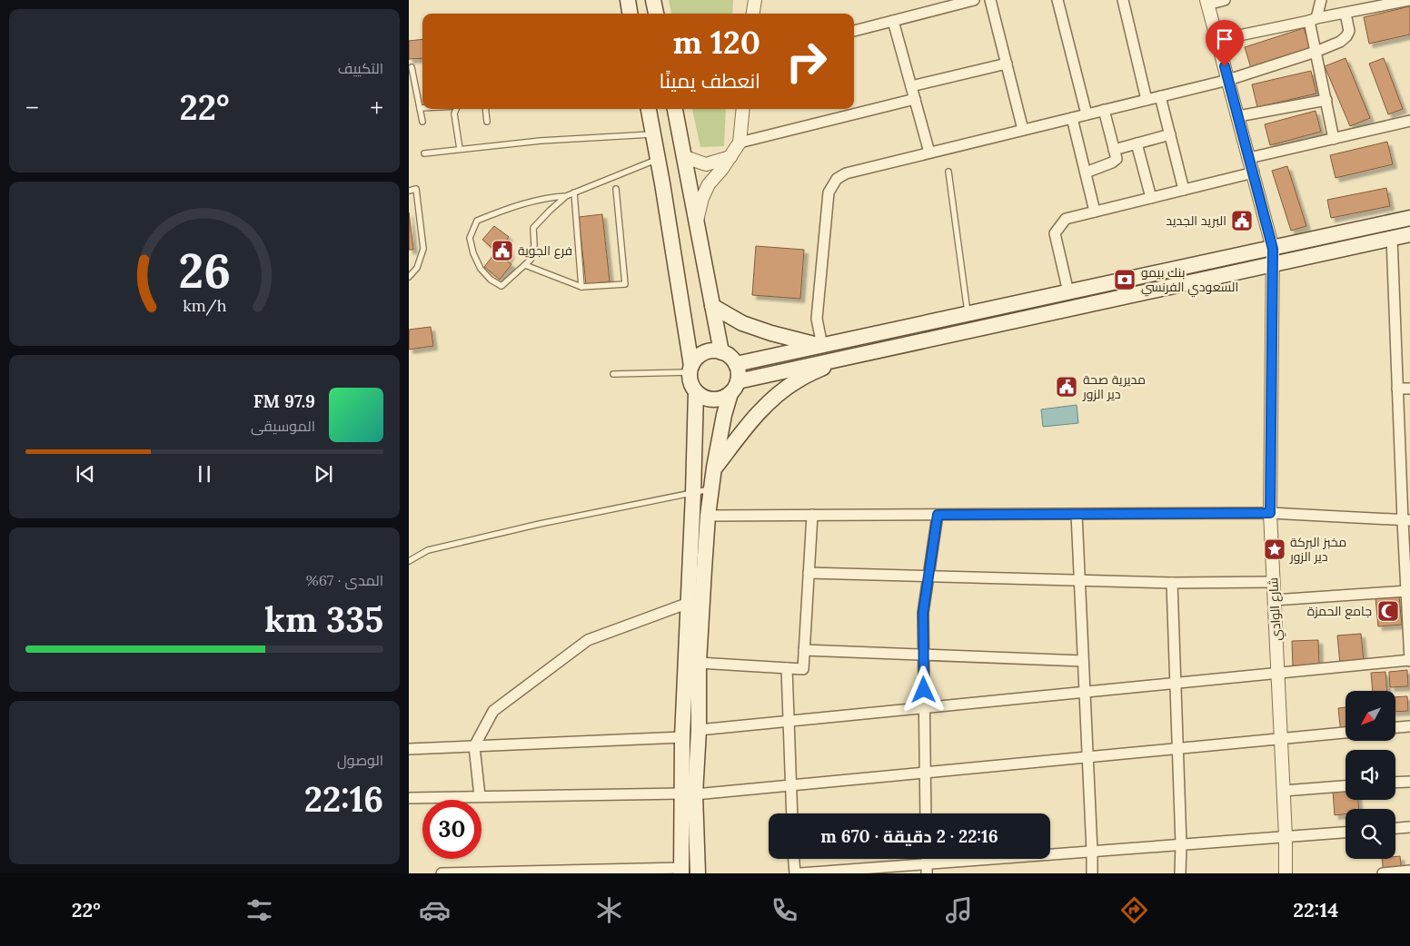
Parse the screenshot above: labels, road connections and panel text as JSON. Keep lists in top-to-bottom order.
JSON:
{
  "streets": {
    "street": ["شارع الوادي"]
  },
  "places": {
    "public building": ["البريد الجديد", "فرع الجوية", "مديرية صحة دير الزور"],
    "bank": ["بنك بيمو السعودي الفرنسي"],
    "place": ["مخبز البركة دير الزور"],
    "mosque": ["جامع الحمزة"]
  },
  "north": "bottom left",
  "page": {
    "tile": [
      "التكييف",
      ["المدى · 67%", "335 km"],
      ["الوصول", "22:16"]
    ],
    "turn": ["120 m", "انعطف يمينًا"],
    "heat": ["−", "22°", "+"],
    "song": ["97.9 FM", "الموسيقى"],
    "limit": "30",
    "trip": "22:16 · 2 دقيقة · 670 m",
    "tabs": ["22:14", "22°"],
    "gauge": ["26", "km/h"]
  }
}
